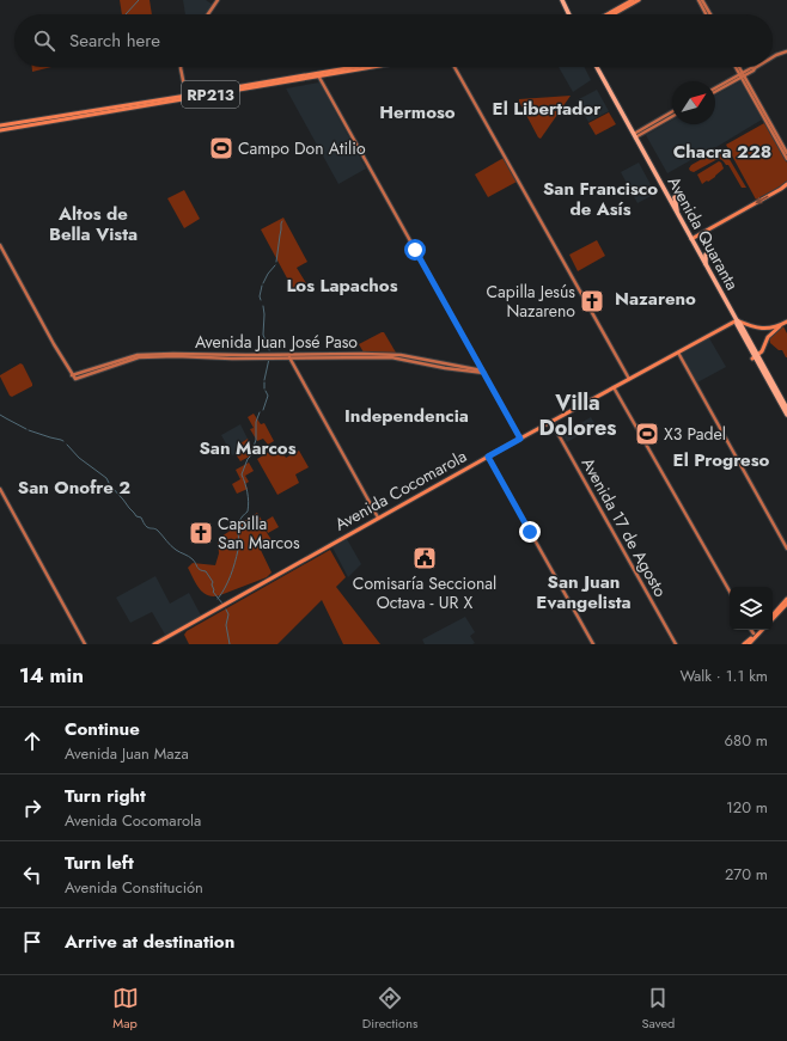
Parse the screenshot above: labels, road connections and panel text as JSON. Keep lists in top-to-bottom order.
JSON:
{
  "streets": {
    "highway": ["Avenida Quaranta"],
    "main road": [
      "RP213",
      "Avenida Juan José Paso",
      "Avenida Cocomarola",
      "Avenida 17 de Agosto"
    ]
  },
  "crossings": [
    ["Avenida Quaranta", "Avenida Cocomarola"],
    ["Avenida Cocomarola", "Avenida 17 de Agosto"]
  ],
  "districts": [
    "El Libertador",
    "Hermoso",
    "Chacra 228",
    "San Francisco de Asís",
    "Altos de Bella Vista",
    "Los Lapachos",
    "Nazareno",
    "Villa Dolores",
    "Independencia",
    "San Marcos",
    "El Progreso",
    "San Onofre 2",
    "San Juan Evangelista"
  ],
  "places": {
    "sports": ["Campo Don Atilio", "X3 Padel"],
    "church": ["Capilla Jesús Nazareno", "Capilla San Marcos"],
    "public building": ["Comisaría Seccional Octava - UR X"]
  },
  "north": "top right",
  "page": {
    "search": "Search here",
    "heading": ["14 min", "Walk · 1.1 km"],
    "list": [
      ["Continue", "Avenida Juan Maza", "680 m"],
      ["Turn right", "Avenida Cocomarola", "120 m"],
      ["Turn left", "Avenida Constitución", "270 m"],
      "Arrive at destination"
    ],
    "nav": ["Map", "Directions", "Saved"]
  }
}
